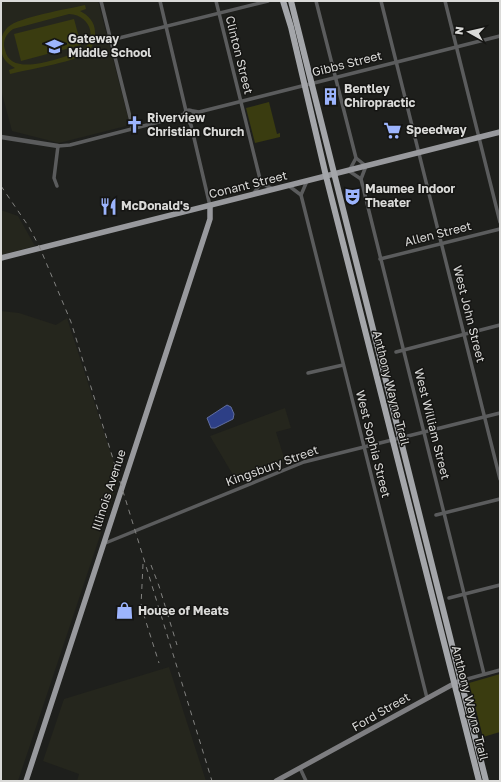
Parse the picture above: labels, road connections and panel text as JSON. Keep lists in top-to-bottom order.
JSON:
{
  "streets": {
    "highway": ["Anthony Wayne Trail"],
    "main road": ["Conant Street", "Illinois Avenue", "Ford Street"],
    "street": [
      "Clinton Street",
      "Gibbs Street",
      "Allen Street",
      "West John Street",
      "West William Street",
      "West Sophia Street",
      "Kingsbury Street"
    ]
  },
  "crossings": [
    ["Clinton Street", "Gibbs Street"],
    ["Gibbs Street", "West John Street"],
    ["Gibbs Street", "Anthony Wayne Trail"],
    ["Conant Street", "West John Street"],
    ["Conant Street", "Anthony Wayne Trail"],
    ["Conant Street", "Illinois Avenue"],
    ["Allen Street", "West John Street"],
    ["Allen Street", "West William Street"],
    ["West John Street", "Kingsbury Street"],
    ["Anthony Wayne Trail", "Kingsbury Street"],
    ["Anthony Wayne Trail", "Ford Street"],
    ["West William Street", "Kingsbury Street"],
    ["West William Street", "Ford Street"],
    ["West Sophia Street", "Kingsbury Street"],
    ["West Sophia Street", "Ford Street"],
    ["Kingsbury Street", "Illinois Avenue"]
  ],
  "places": {
    "school or university": ["Gateway Middle School"],
    "building": ["Bentley Chiropractic"],
    "church": ["Riverview Christian Church"],
    "supermarket": ["Speedway"],
    "theatre": ["Maumee Indoor Theater"],
    "restaurant": ["McDonald's"],
    "shop": ["House of Meats"]
  },
  "north": "left"
}
